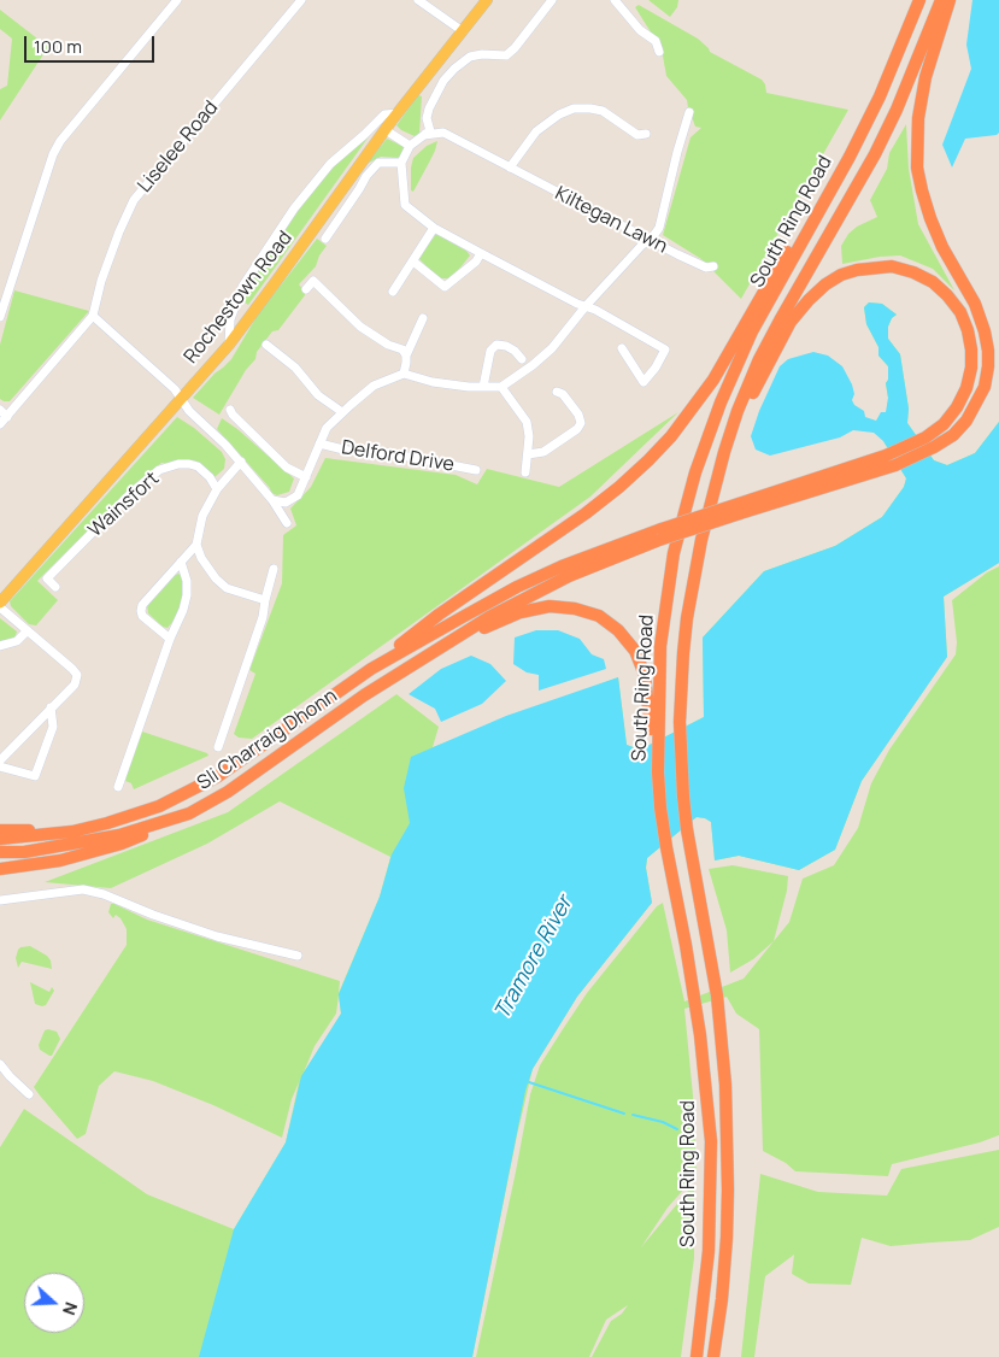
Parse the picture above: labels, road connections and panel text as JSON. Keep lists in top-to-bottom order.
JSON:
{
  "streets": {
    "highway": ["South Ring Road", "Sli Charraig Dhonn"],
    "main road": ["Rochestown Road"],
    "street": [
      "Liselee Road",
      "Kiltegan Lawn",
      "Delford Drive",
      "Wainsfort"
    ]
  },
  "water": ["Tramore River"],
  "scale_bar": "100 m",
  "north": "right"
}
